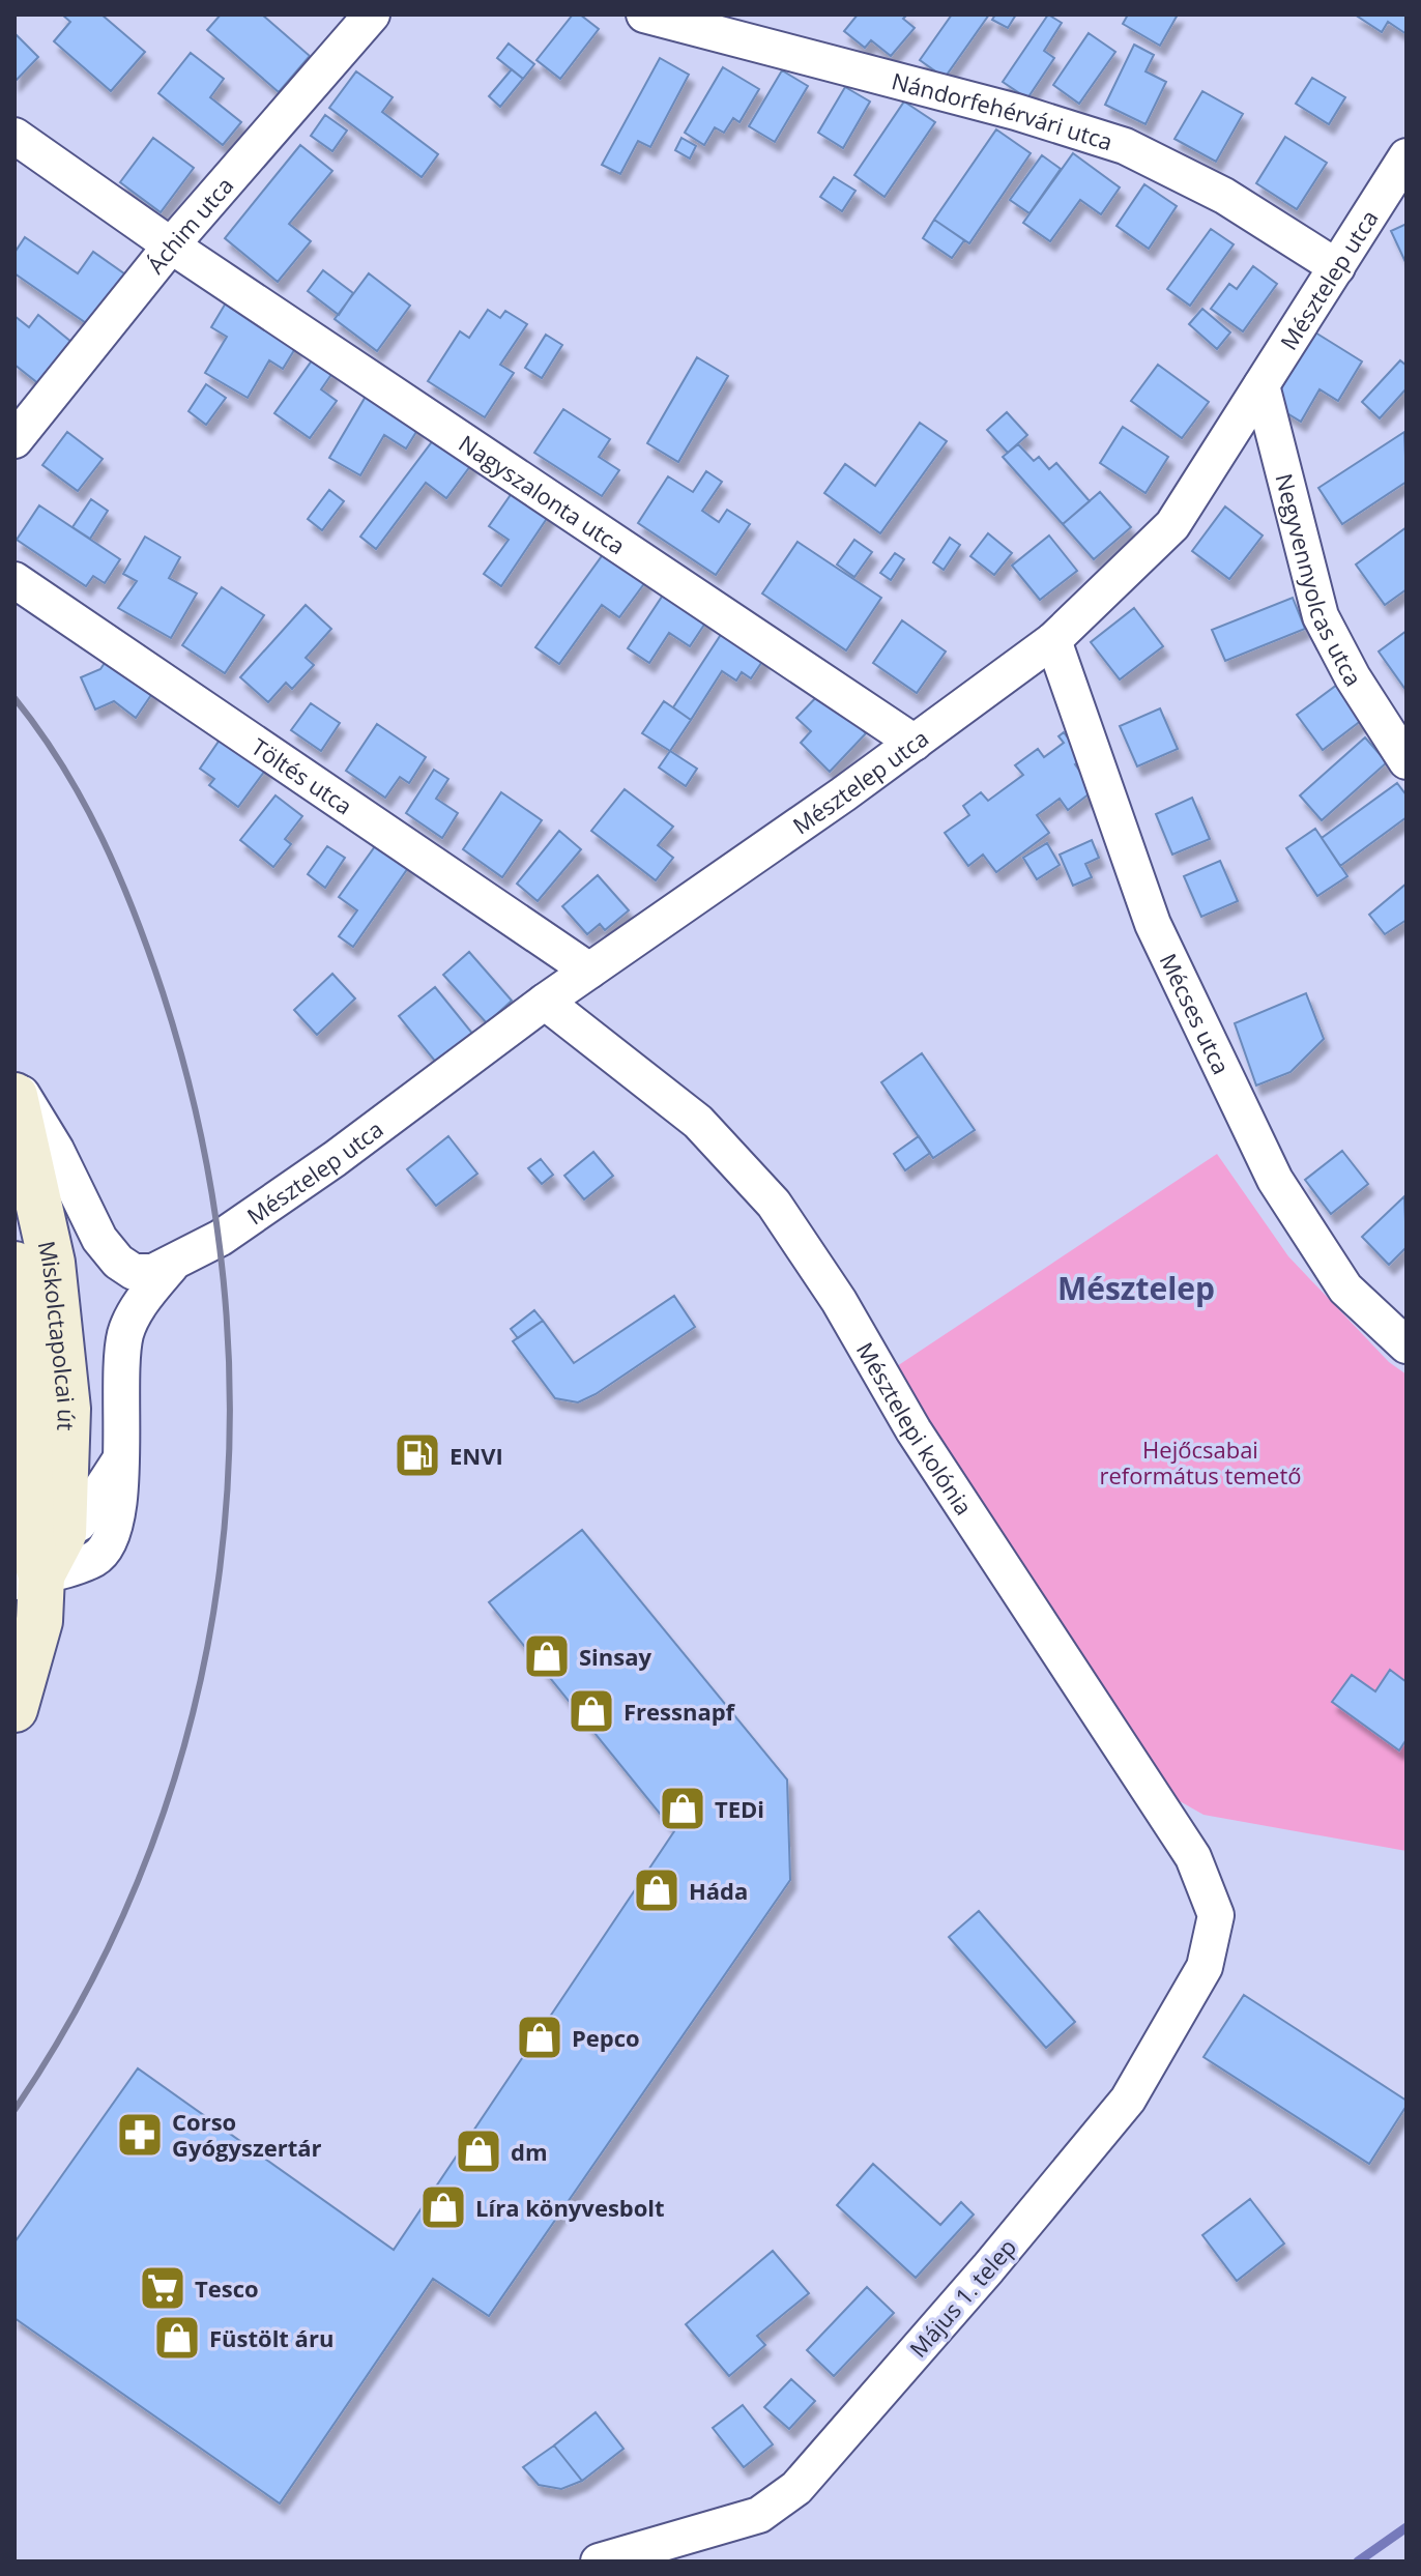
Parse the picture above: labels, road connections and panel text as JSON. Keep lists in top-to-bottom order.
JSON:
{
  "streets": {
    "street": [
      "Nándorfehérvári utca",
      "Áchim utca",
      "Mésztelep utca",
      "Nagyszalonta utca",
      "Negyvennyolcas utca",
      "Töltés utca",
      "Mécses utca",
      "Miskolctapolcai út",
      "Mésztelepi kolónia",
      "Május 1. telep"
    ]
  },
  "crossings": [
    ["Nándorfehérvári utca", "Mésztelep utca"],
    ["Áchim utca", "Nagyszalonta utca"],
    ["Mésztelep utca", "Nagyszalonta utca"],
    ["Mésztelep utca", "Negyvennyolcas utca"],
    ["Mésztelep utca", "Töltés utca"],
    ["Mésztelep utca", "Mécses utca"],
    ["Mésztelep utca", "Miskolctapolcai út"],
    ["Mésztelep utca", "Mésztelepi kolónia"],
    ["Mésztelepi kolónia", "Május 1. telep"]
  ],
  "districts": ["Mésztelep"],
  "parks": ["Hejőcsabai református temető"],
  "places": {
    "fuel station": ["ENVI"],
    "shop": [
      "Sinsay",
      "Fressnapf",
      "TEDi",
      "Háda",
      "Pepco",
      "dm",
      "Líra könyvesbolt",
      "Füstölt áru"
    ],
    "pharmacy": ["Corso Gyógyszertár"],
    "supermarket": ["Tesco"]
  }
}
